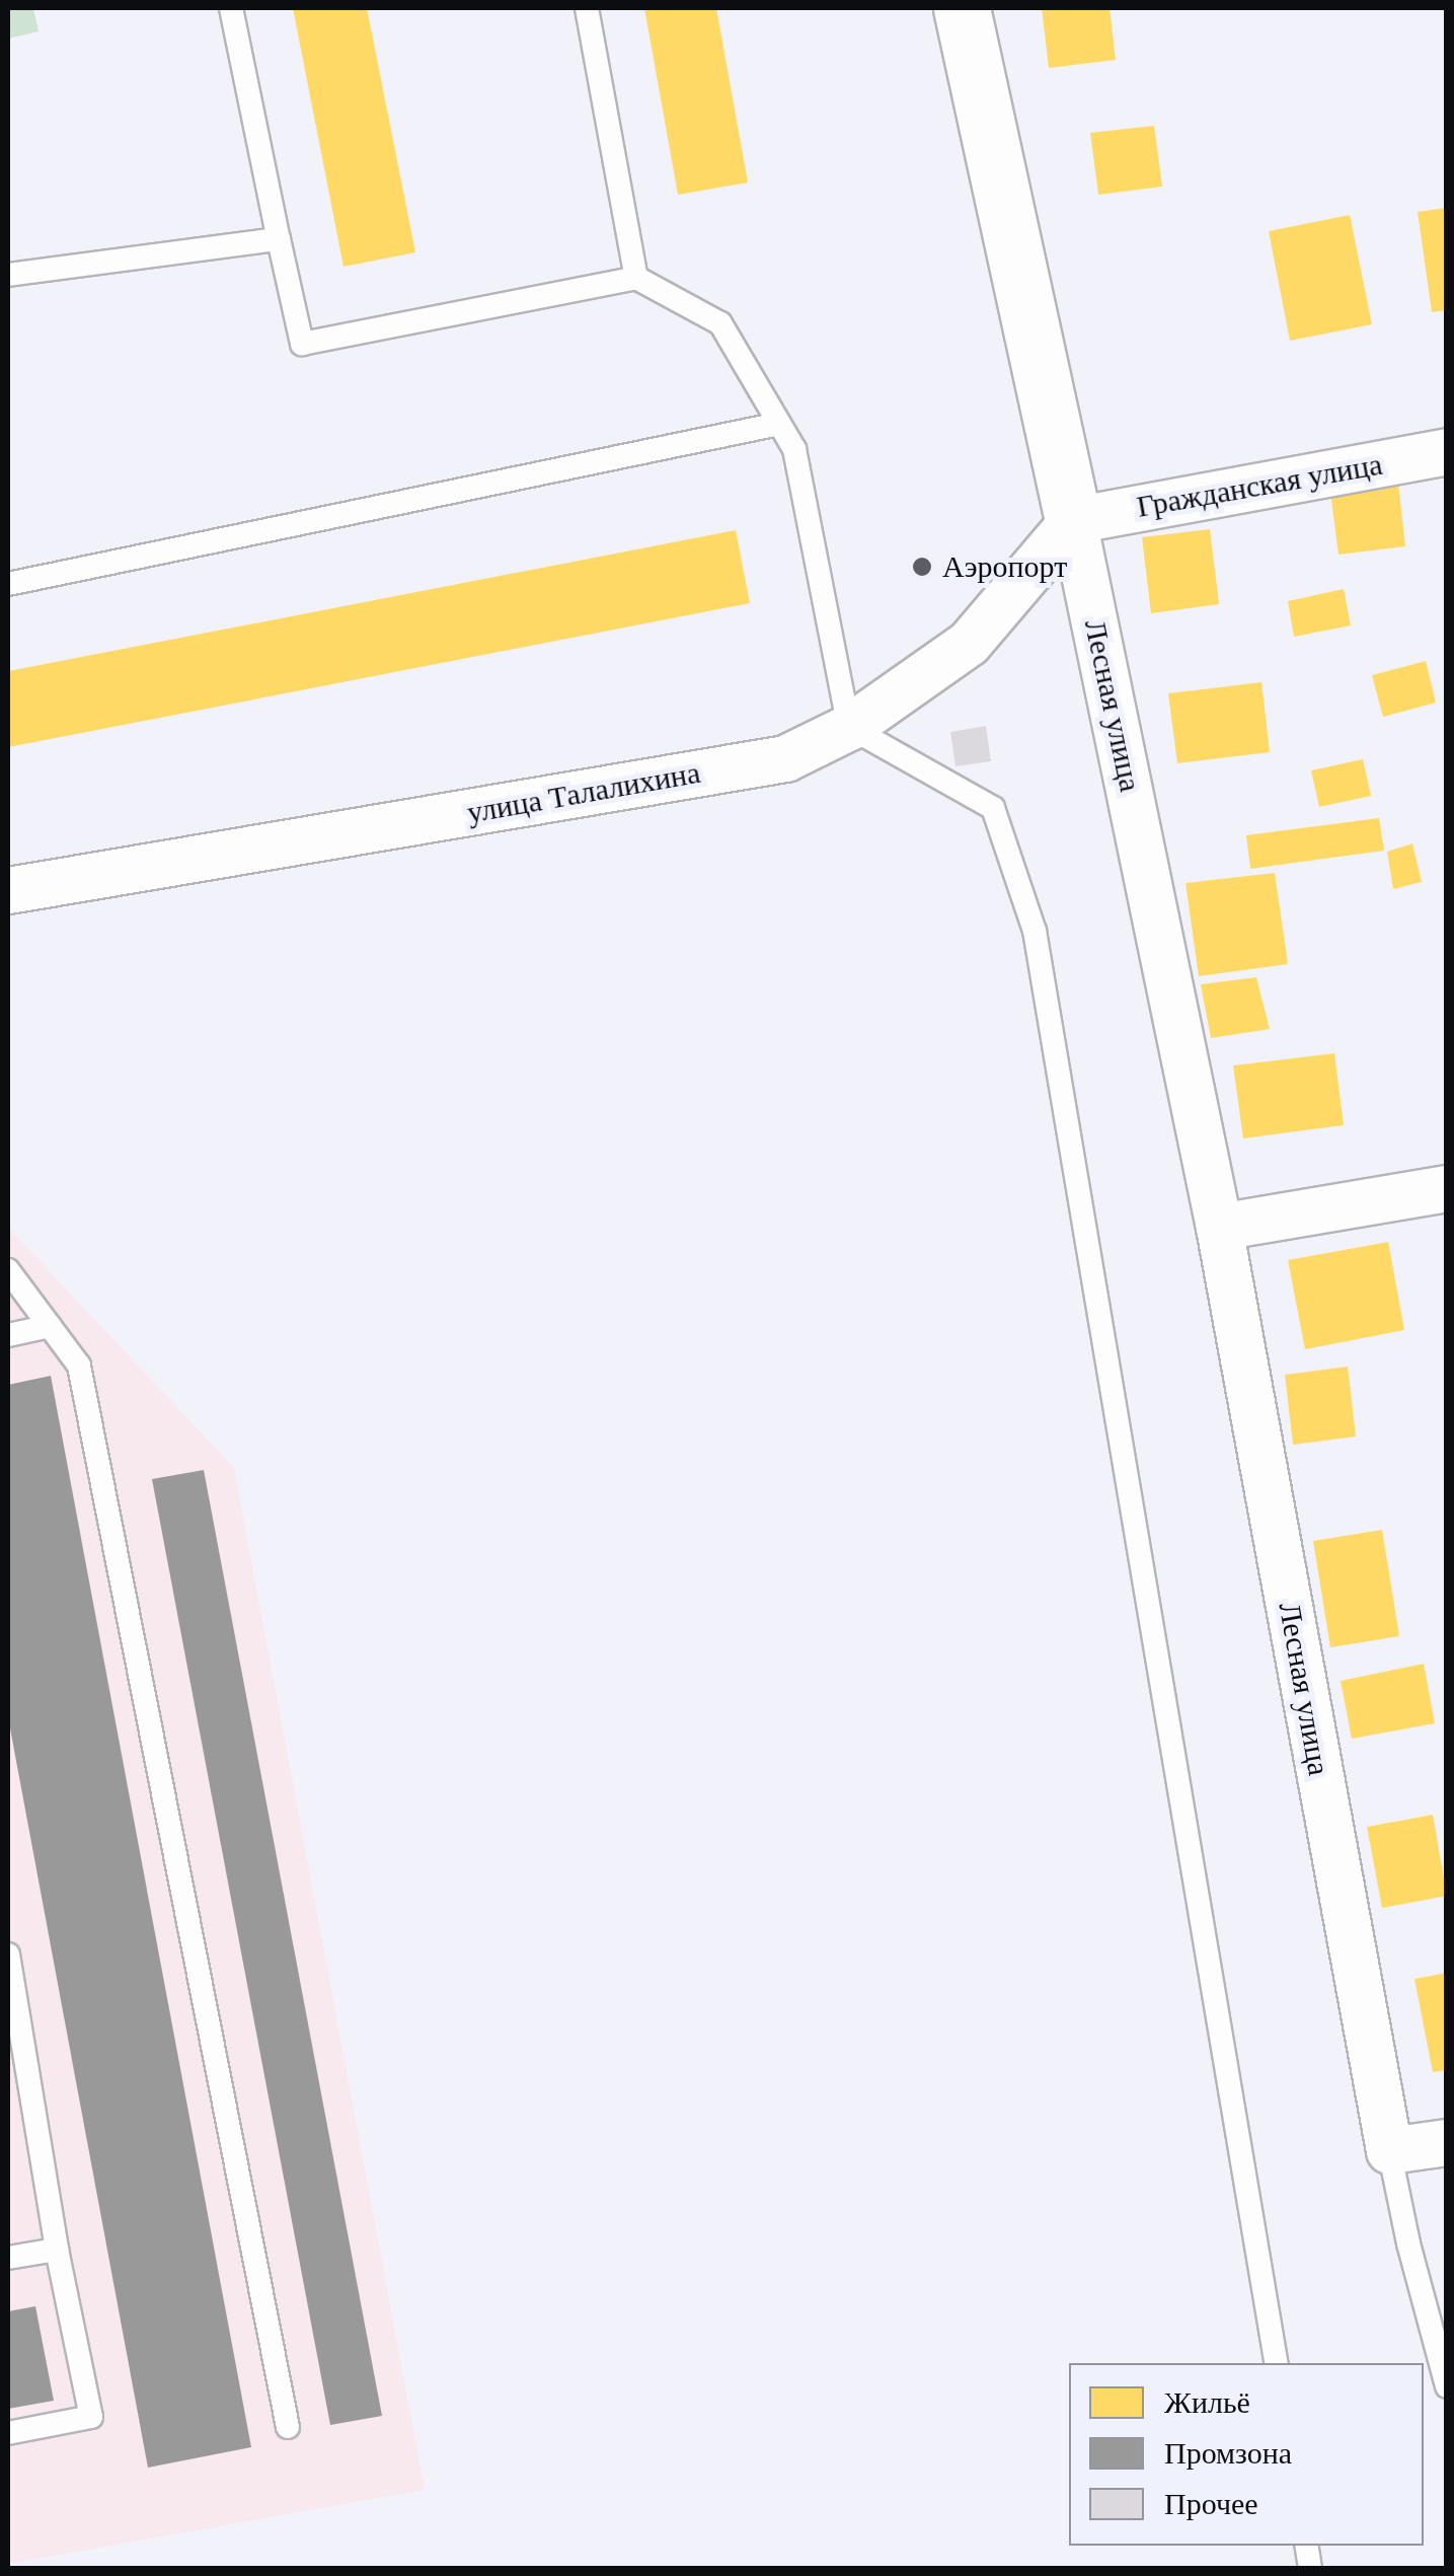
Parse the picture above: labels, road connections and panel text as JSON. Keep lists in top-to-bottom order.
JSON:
{
  "streets": {
    "street": ["Гражданская улица", "Лесная улица", "улица Талалихина"]
  },
  "crossings": [
    ["Гражданская улица", "Лесная улица"],
    ["Гражданская улица", "улица Талалихина"],
    ["Лесная улица", "улица Талалихина"]
  ],
  "places": ["Аэропорт"],
  "legend": ["Жильё", "Промзона", "Прочее"]
}
